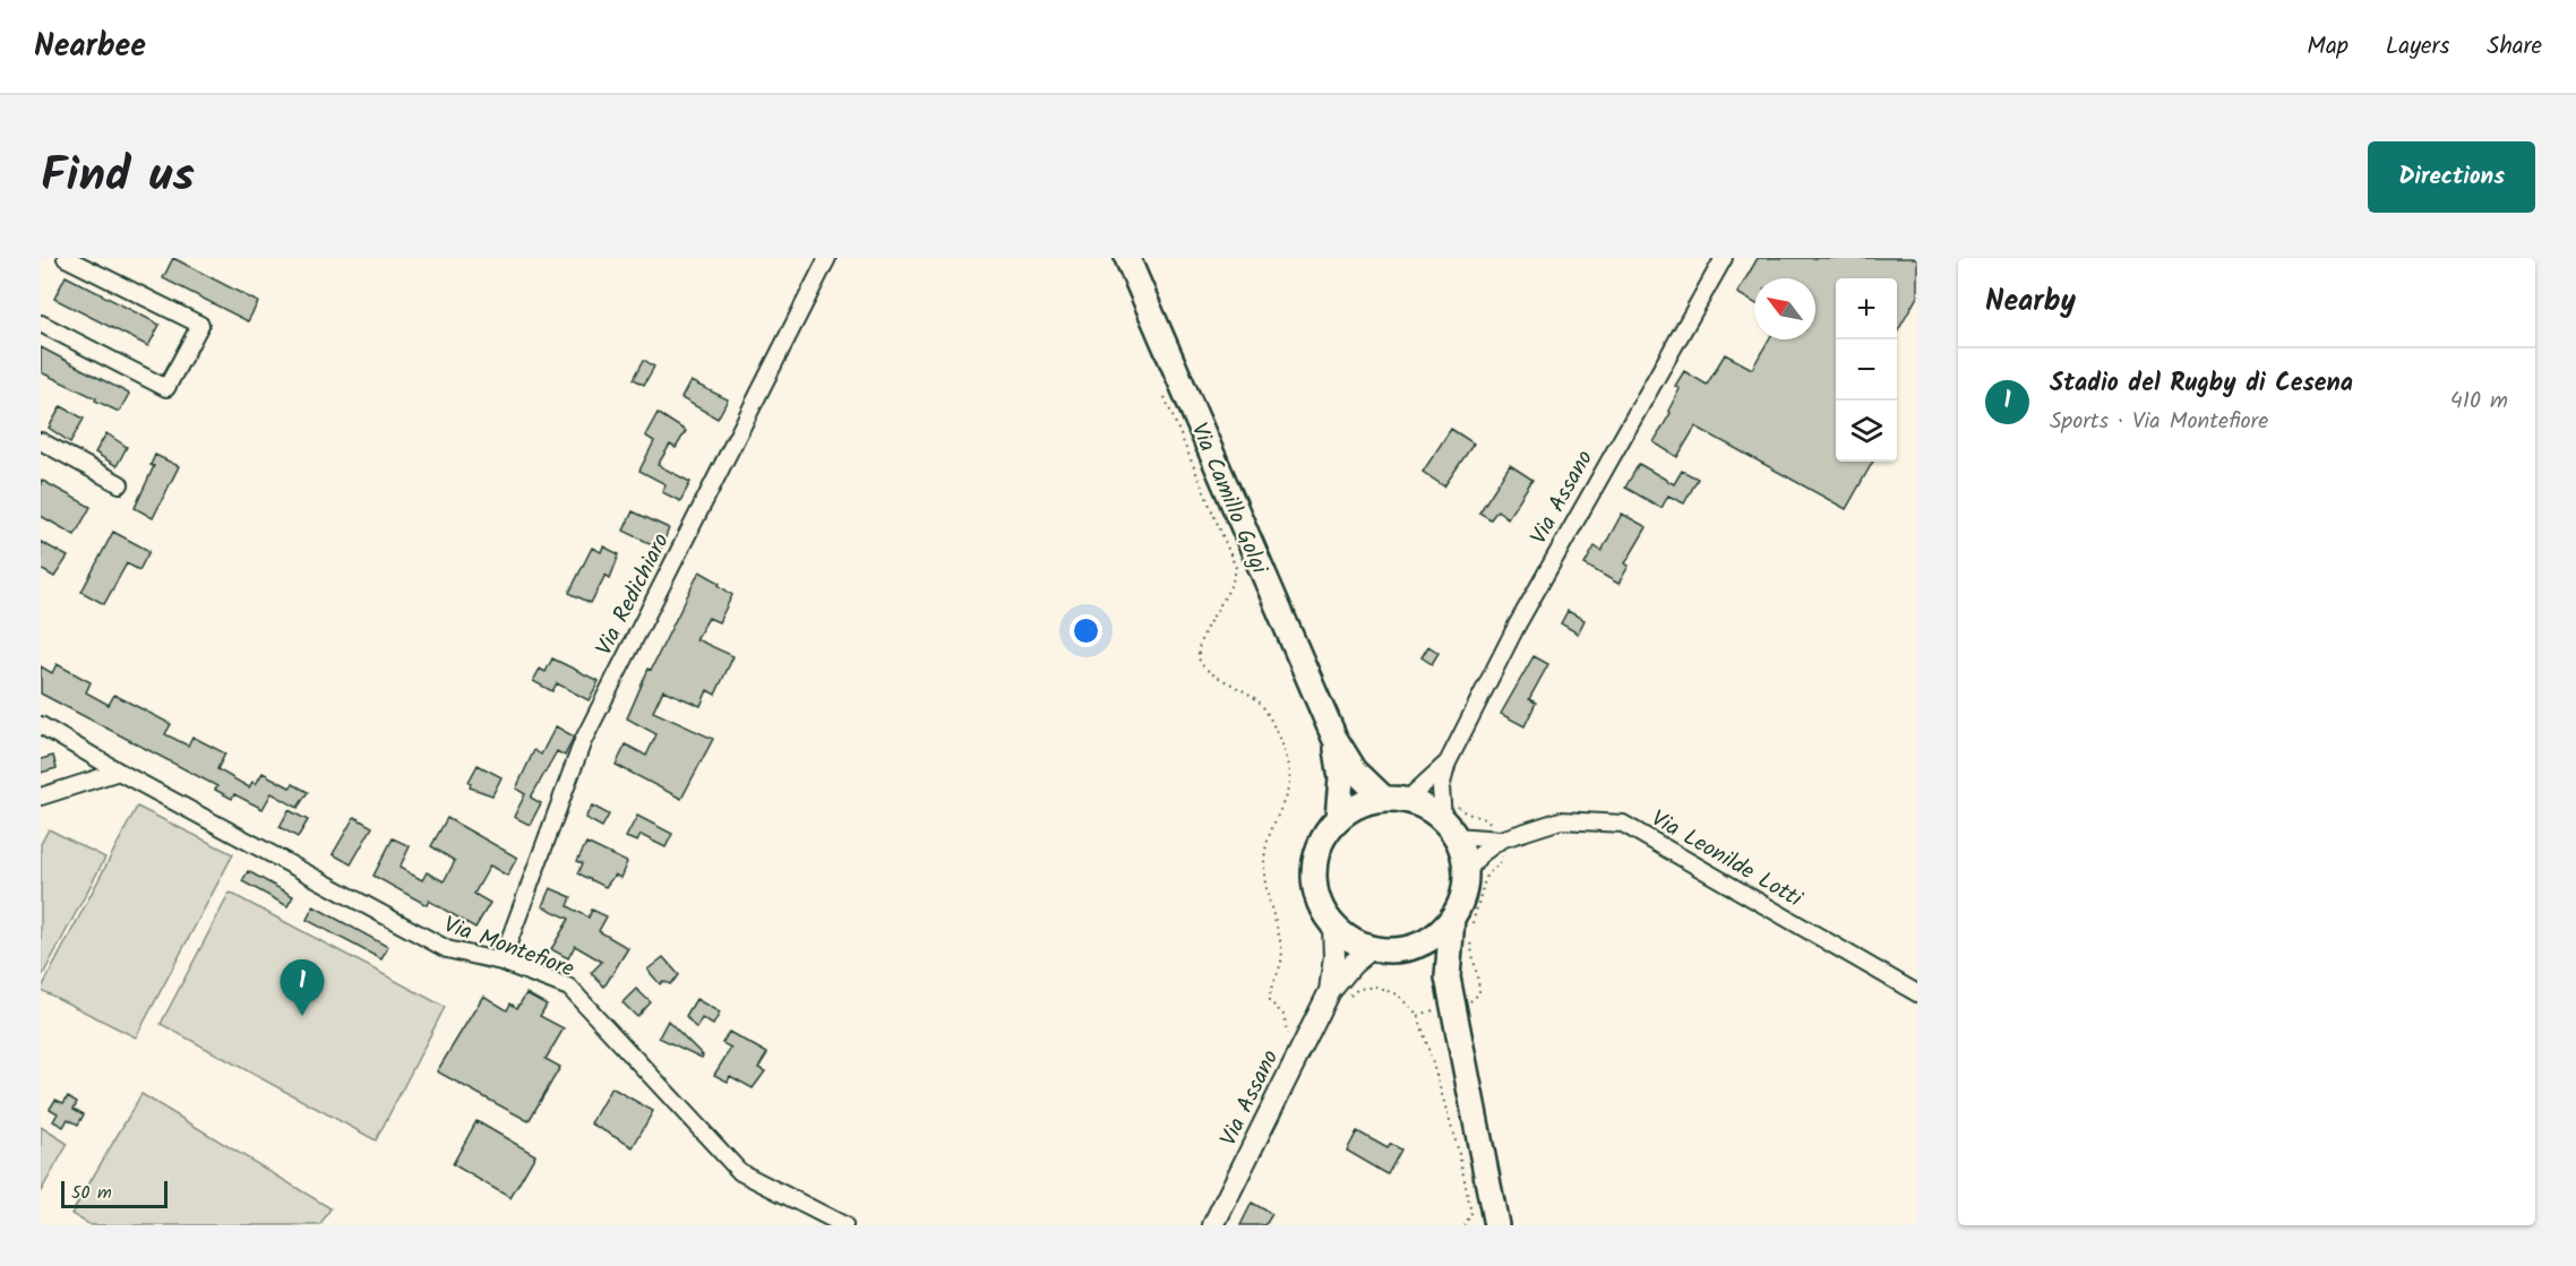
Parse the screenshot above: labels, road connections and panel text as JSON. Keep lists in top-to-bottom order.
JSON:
{
  "streets": {
    "main road": ["Via Assano", "Via Camillo Golgi"],
    "street": ["Via Redichiaro", "Via Leonilde Lotti", "Via Montefiore"]
  },
  "crossings": [
    ["Via Assano", "Via Camillo Golgi"],
    ["Via Assano", "Via Leonilde Lotti"],
    ["Via Camillo Golgi", "Via Leonilde Lotti"],
    ["Via Redichiaro", "Via Montefiore"]
  ],
  "scale_bar": "50 m",
  "north": "top left",
  "page": {
    "header": "Nearbee",
    "nav": ["Map", "Layers", "Share"],
    "title": "Find us",
    "buttons": "Directions",
    "heading": "Nearby",
    "map_buttons": ["+", "−"],
    "list": [
      {
        "mark": "1",
        "name": "Stadio del Rugby di Cesena",
        "note": "Sports · Via Montefiore",
        "value": "410 m"
      }
    ],
    "pins": "1",
    "scale": "50 m"
  }
}
